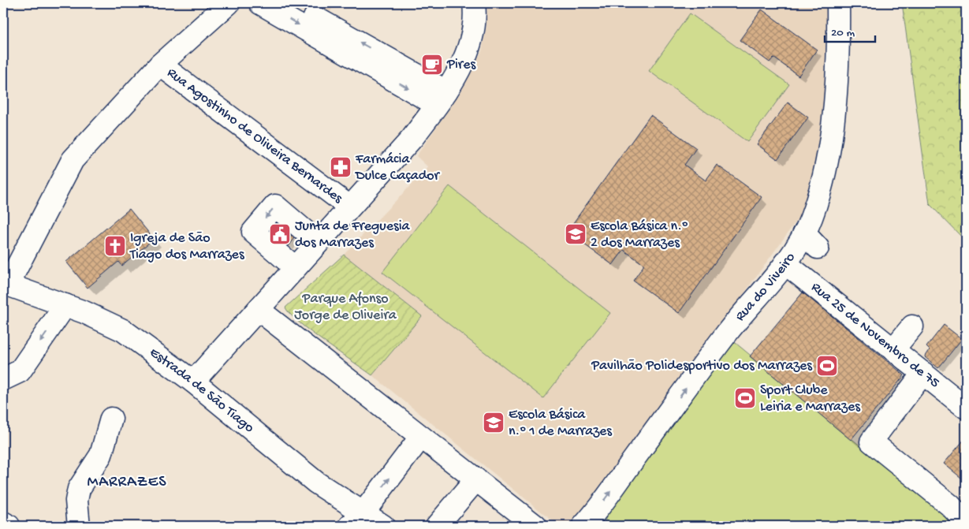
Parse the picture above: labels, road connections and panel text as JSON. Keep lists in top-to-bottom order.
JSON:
{
  "streets": {
    "street": [
      "Rua Agostinho de Oliveira Bernardes",
      "Rua do Viveiro",
      "Rua 25 de Novembro de 75",
      "Estrada de São Tiago"
    ]
  },
  "crossings": [
    ["Rua do Viveiro", "Rua 25 de Novembro de 75"]
  ],
  "one_way": ["Rua do Viveiro"],
  "districts": ["MARRAZES"],
  "parks": ["Parque Afonso Jorge de Oliveira"],
  "places": {
    "cafe": ["Pires"],
    "pharmacy": ["Farmácia Dulce Caçador"],
    "public building": ["Junta de Freguesia dos Marrazes"],
    "school or university": ["Escola Básica n.º 2 dos Marrazes", "Escola Básica n.º 1 de Marrazes"],
    "church": ["Igreja de São Tiago dos Marrazes"],
    "sports": ["Pavilhão Polidesportivo dos Marrazes", "Sport Clube Leiria e Marrazes"]
  },
  "scale_bar": "20 m"
}
